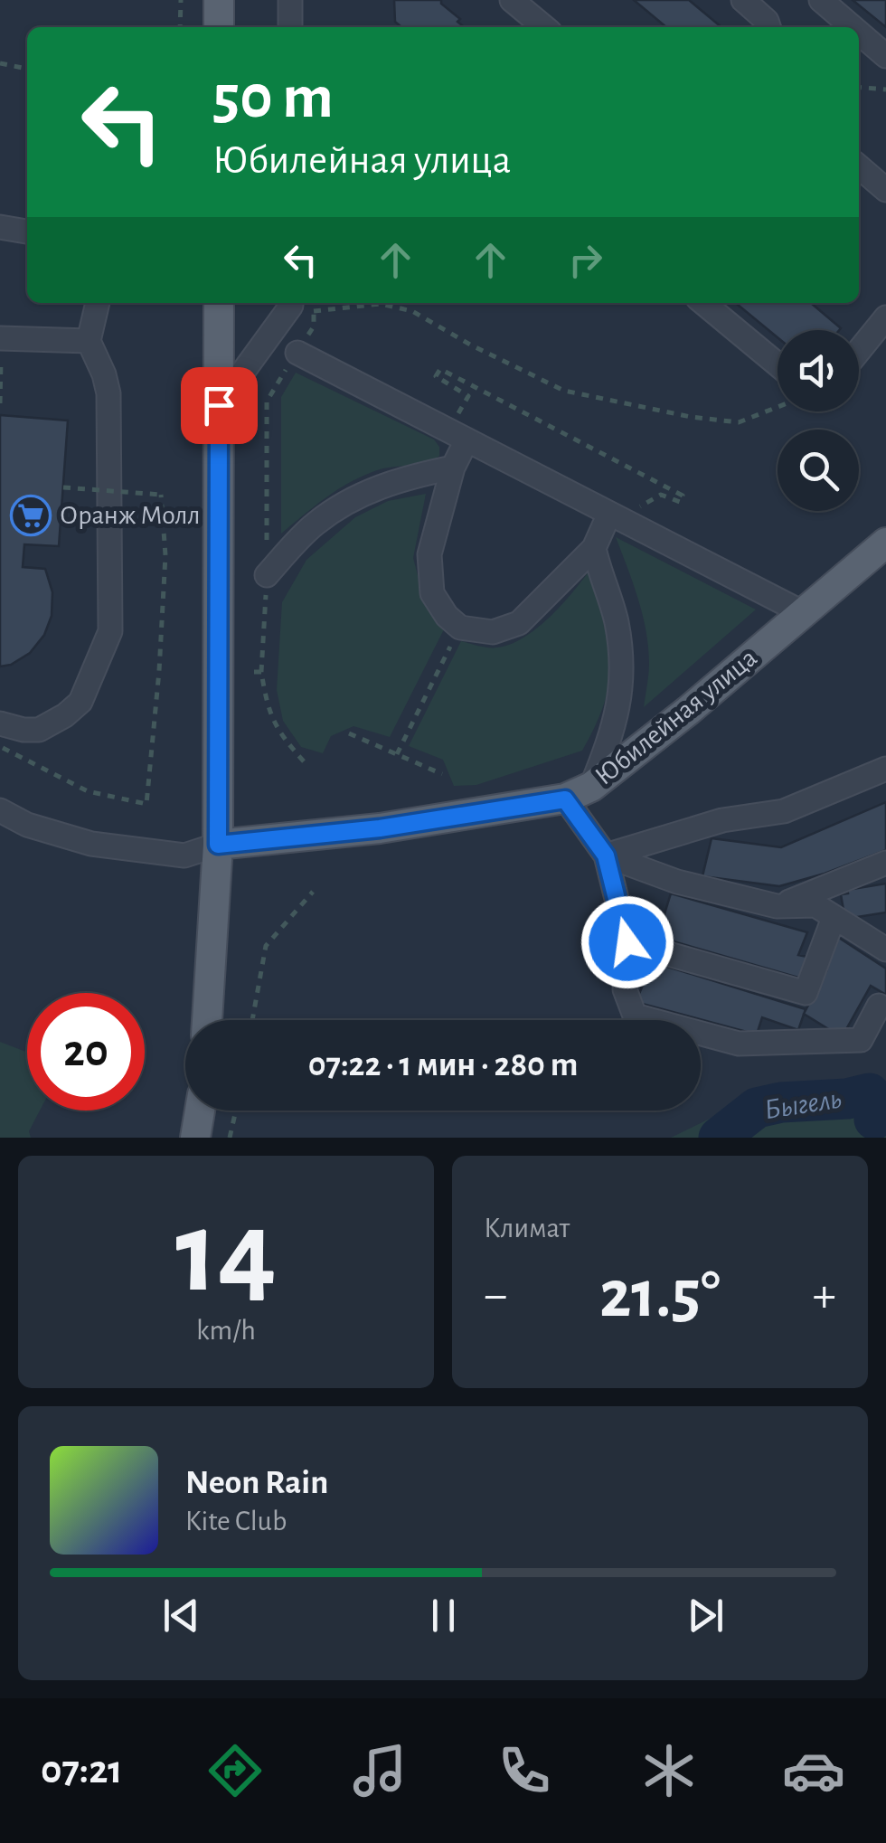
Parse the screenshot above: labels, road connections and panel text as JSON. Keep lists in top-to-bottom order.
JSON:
{
  "streets": {
    "main road": ["Юбилейная улица"]
  },
  "water": ["Быгель"],
  "places": {
    "supermarket": ["Оранж Молл"]
  },
  "page": {
    "turn": ["50 m", "Юбилейная улица"],
    "limit": "20",
    "trip": "07:22 · 1 мин · 280 m",
    "tile": [
      ["14", "km/h"],
      "Климат"
    ],
    "heat": ["−", "21.5°", "+"],
    "song": ["Neon Rain", "Kite Club"],
    "tabs": "07:21"
  }
}
